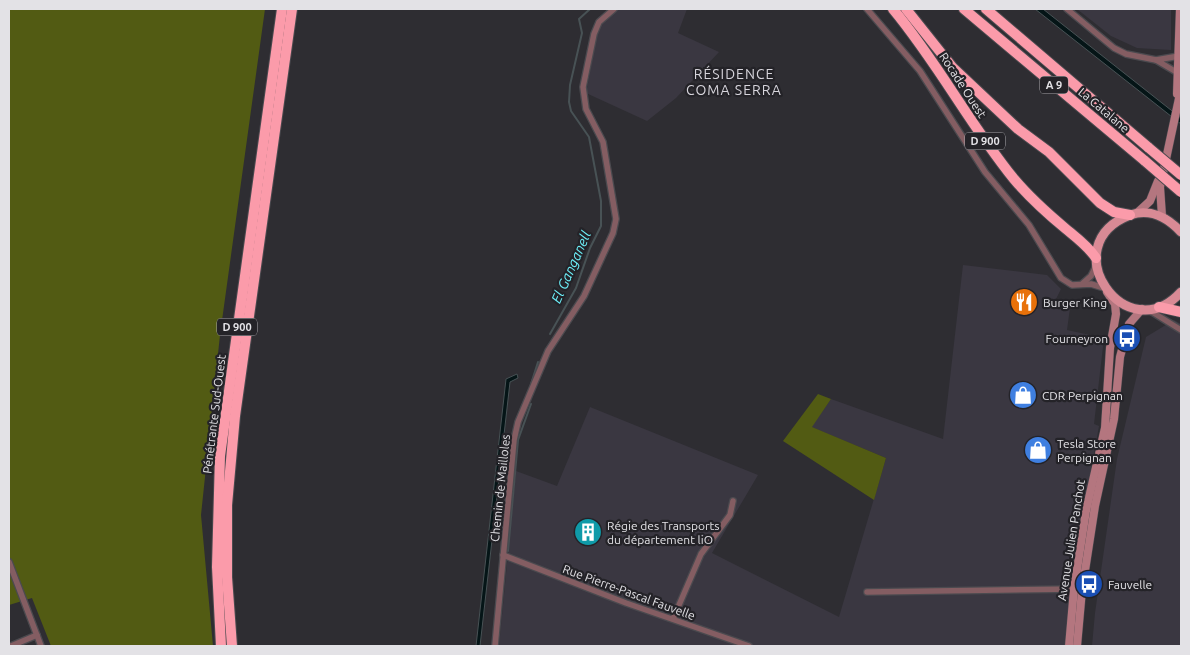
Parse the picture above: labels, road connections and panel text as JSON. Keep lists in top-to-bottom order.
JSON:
{
  "streets": {
    "highway": [
      "Rocade Ouest",
      "A 9",
      "La Catalane",
      "D 900",
      "Pénétrante Sud-Ouest"
    ],
    "main road": ["Avenue Julien Panchot"],
    "street": ["Chemin de Mailloles", "Rue Pierre-Pascal Fauvelle"]
  },
  "crossings": [
    ["Chemin de Mailloles", "Rue Pierre-Pascal Fauvelle"]
  ],
  "districts": ["RÉSIDENCE COMA SERRA"],
  "water": ["El Ganganell"],
  "places": {
    "restaurant": ["Burger King"],
    "bus stop": ["Fourneyron", "Fauvelle"],
    "shop": ["CDR Perpignan", "Tesla Store Perpignan"],
    "building": ["Régie des Transports du département liO"]
  }
}
